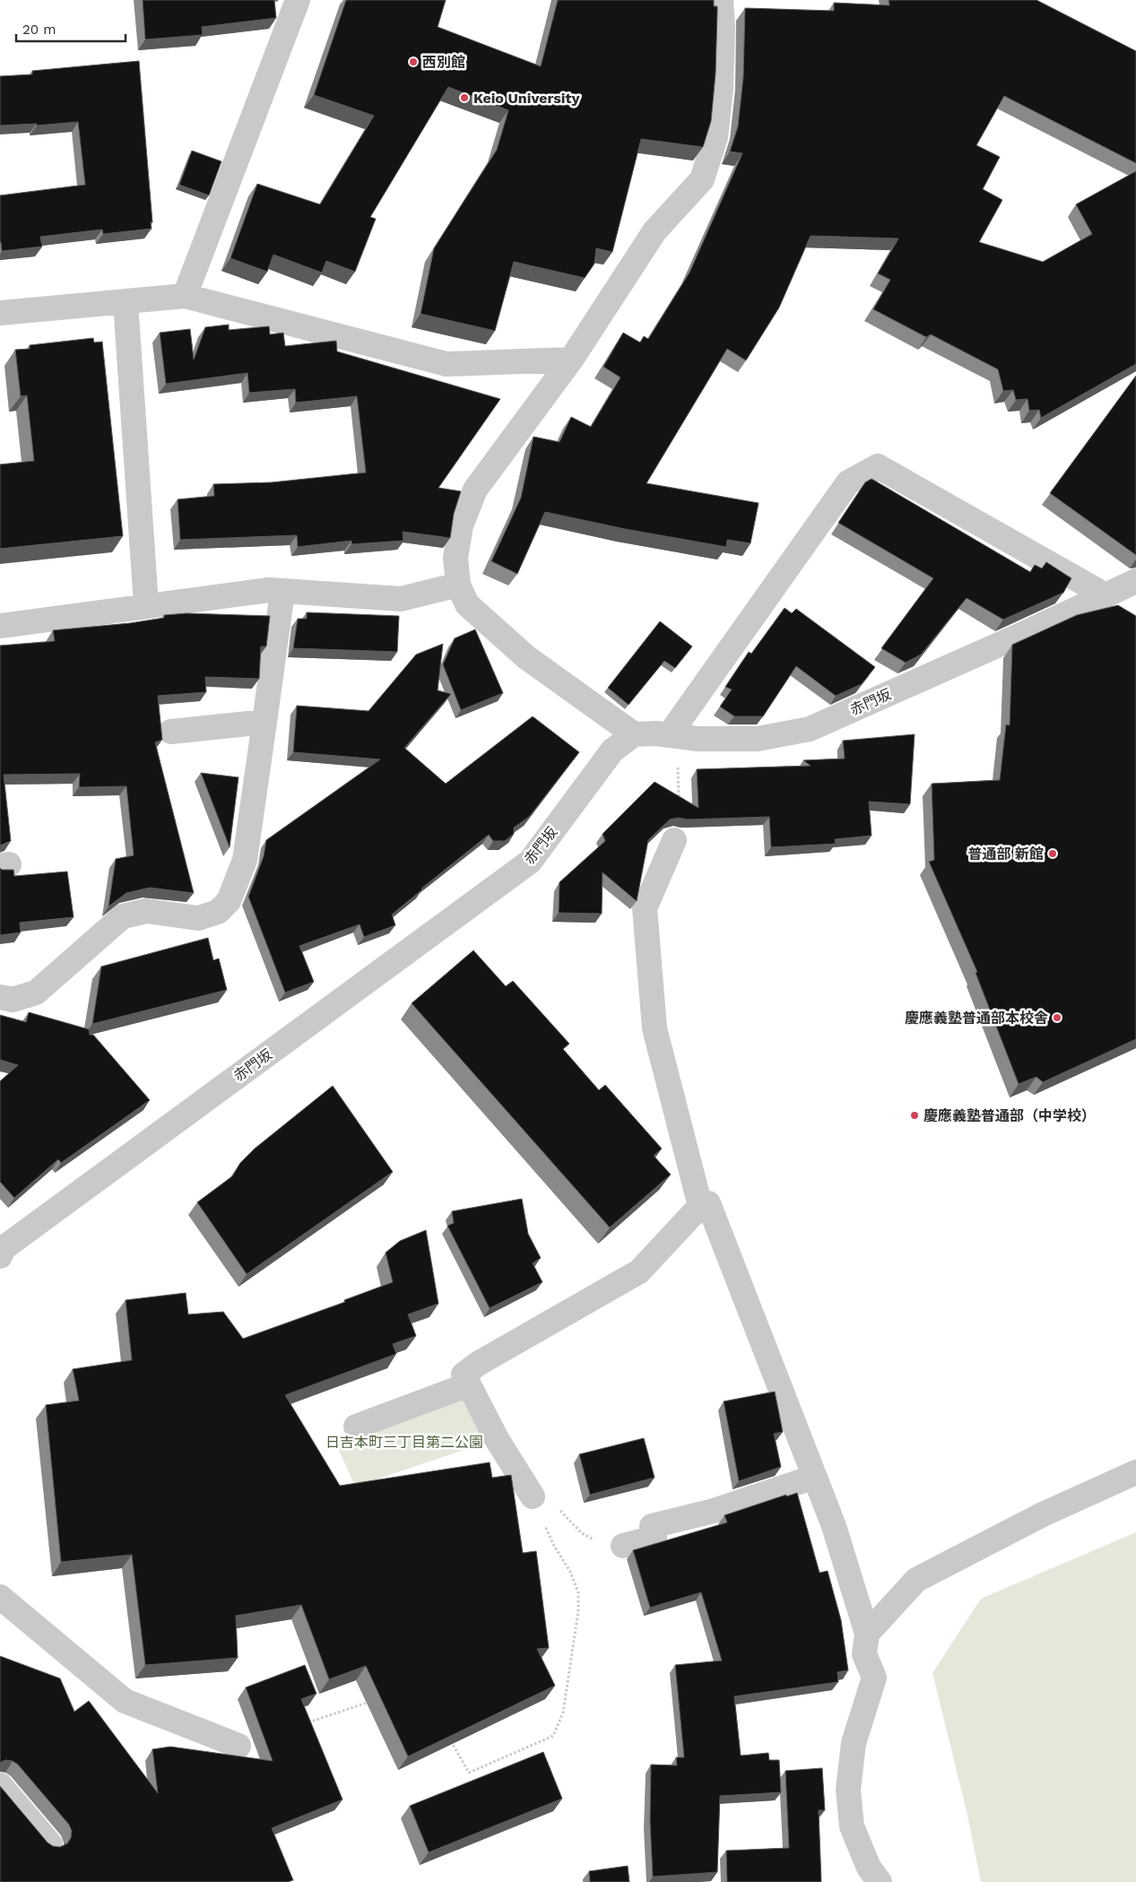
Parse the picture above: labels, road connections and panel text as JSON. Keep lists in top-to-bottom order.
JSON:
{
  "streets": {
    "street": ["赤門坂"]
  },
  "parks": ["日吉本町三丁目第二公園"],
  "places": [
    "西別館",
    "Keio University",
    "普通部 新館",
    "慶應義塾普通部本校舎",
    "慶應義塾普通部（中学校）"
  ],
  "scale_bar": "20 m"
}
